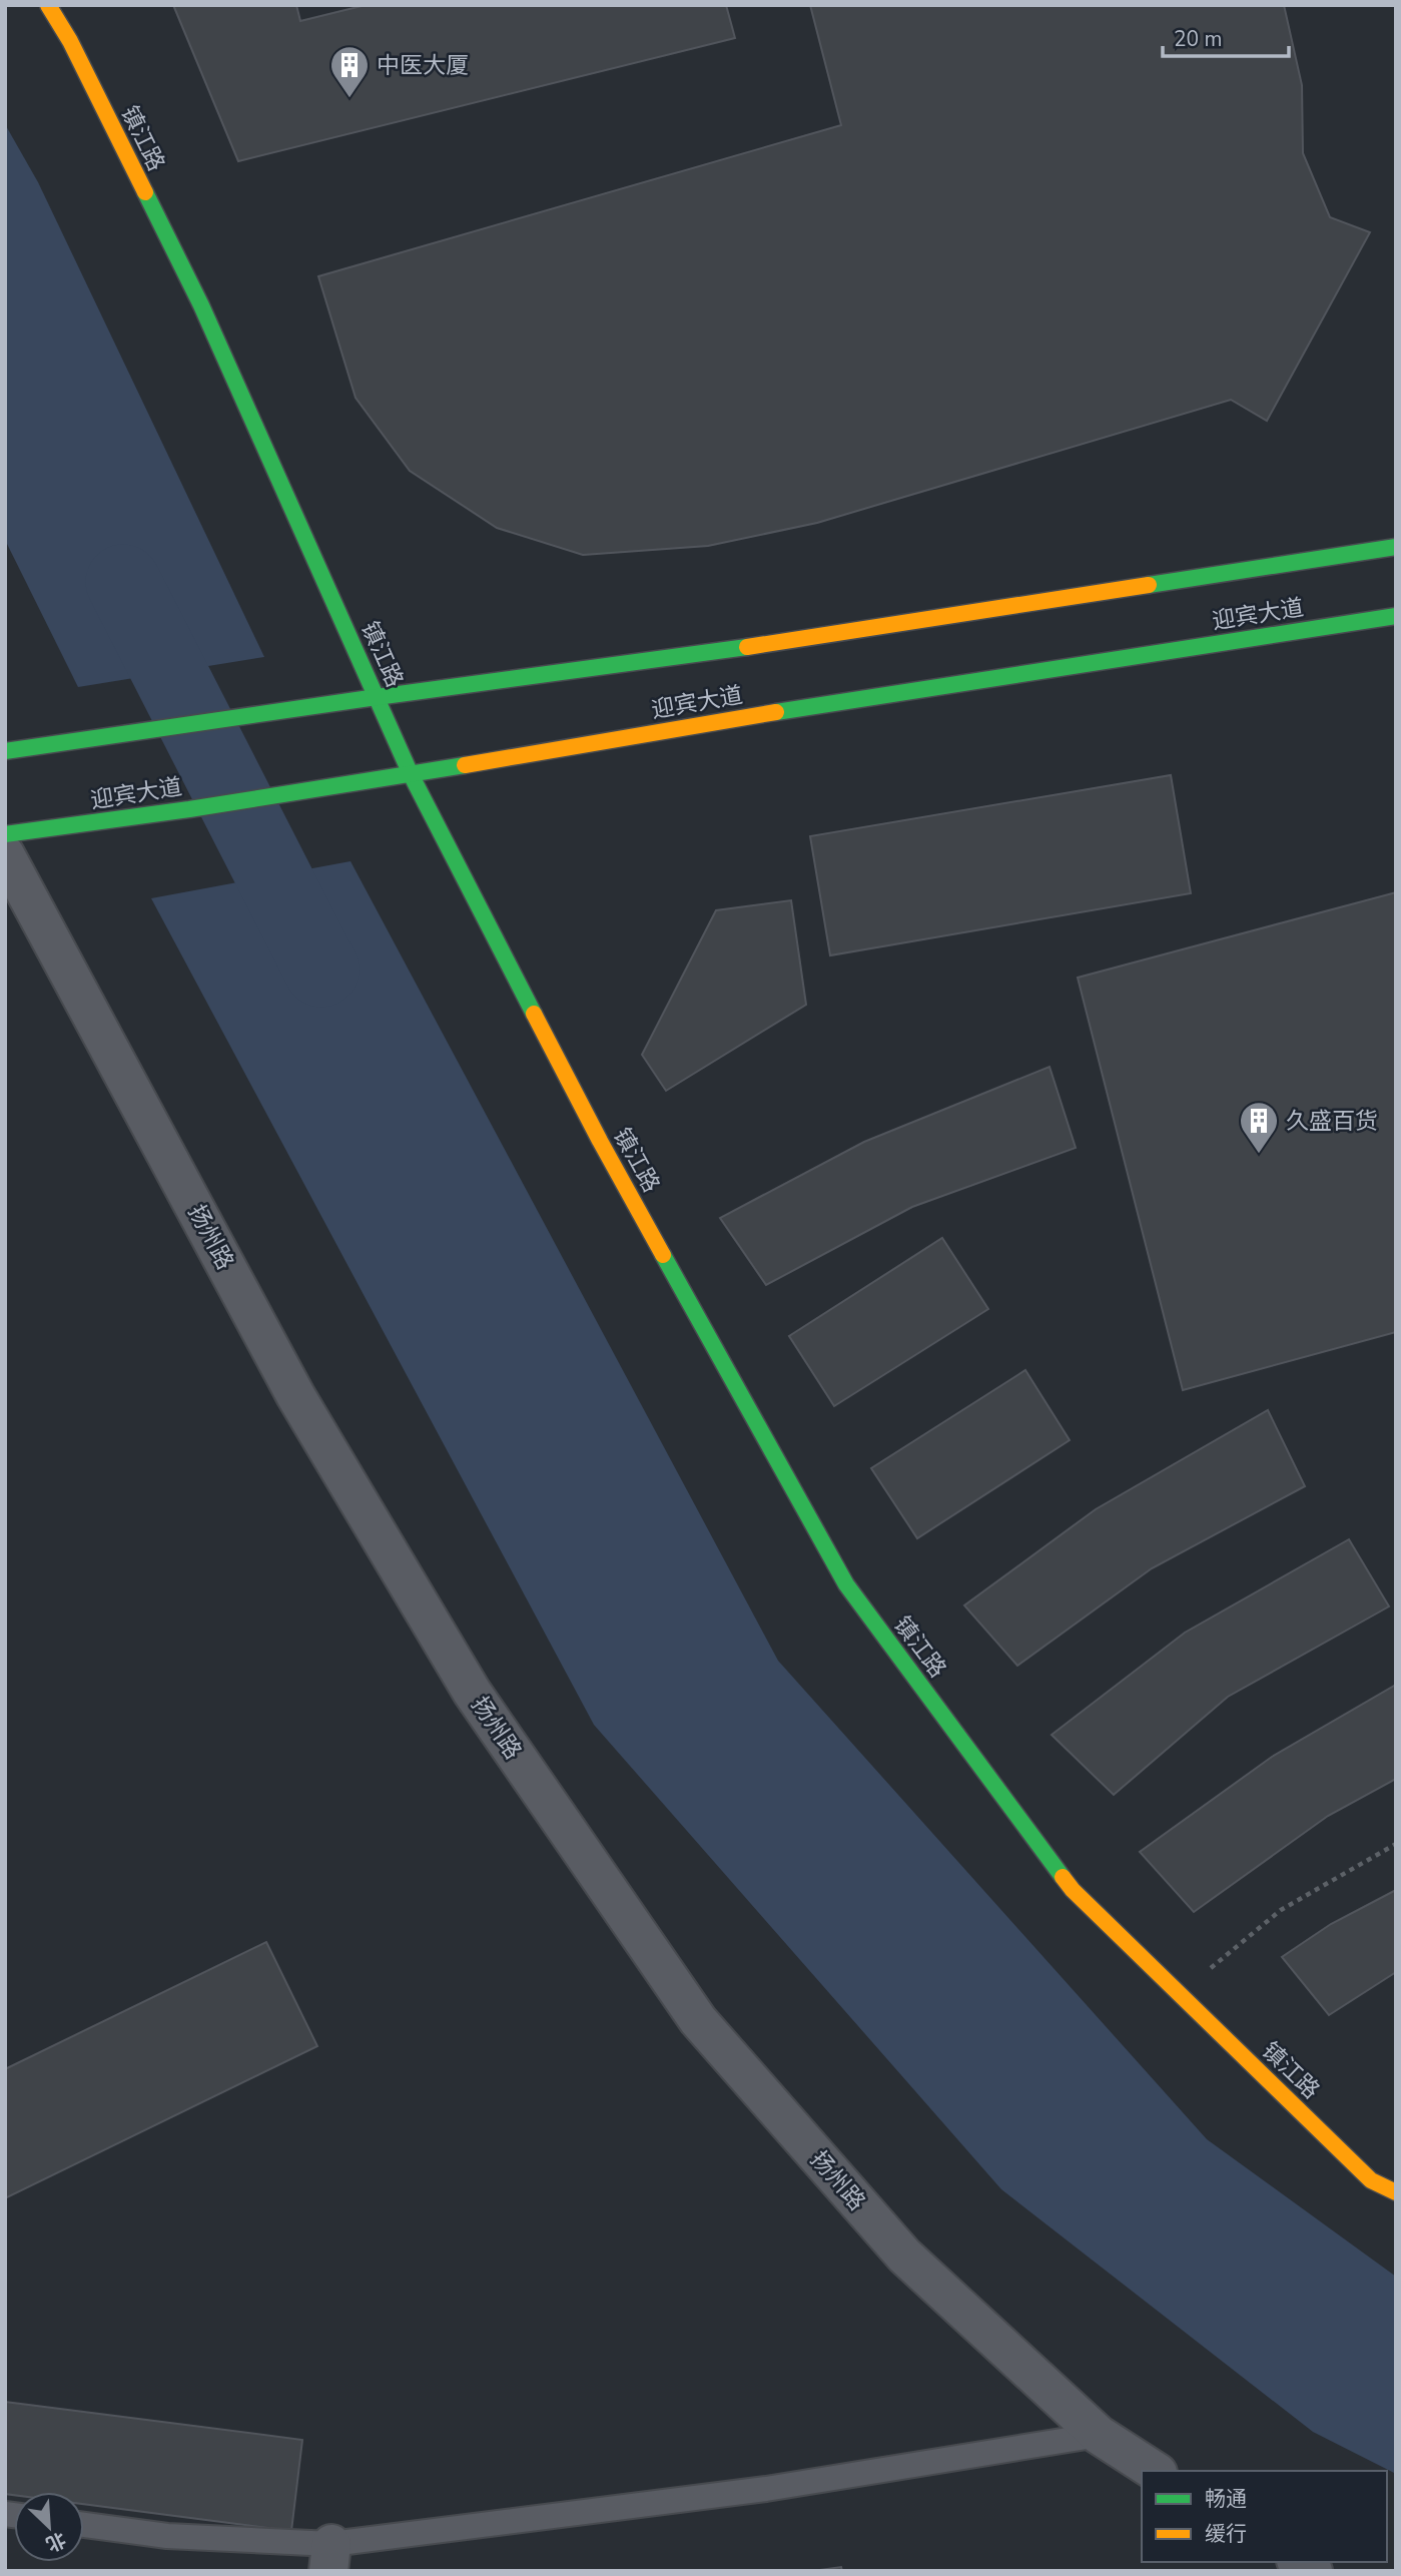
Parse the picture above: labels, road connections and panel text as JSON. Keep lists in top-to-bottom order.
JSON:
{
  "streets": {
    "main road": ["镇江路", "迎宾大道"],
    "street": ["扬州路"]
  },
  "crossings": [
    ["镇江路", "迎宾大道"]
  ],
  "places": {
    "building": ["中医大厦", "久盛百货"]
  },
  "legend": ["畅通", "缓行"],
  "scale_bar": "20 m",
  "north": "bottom right"
}
